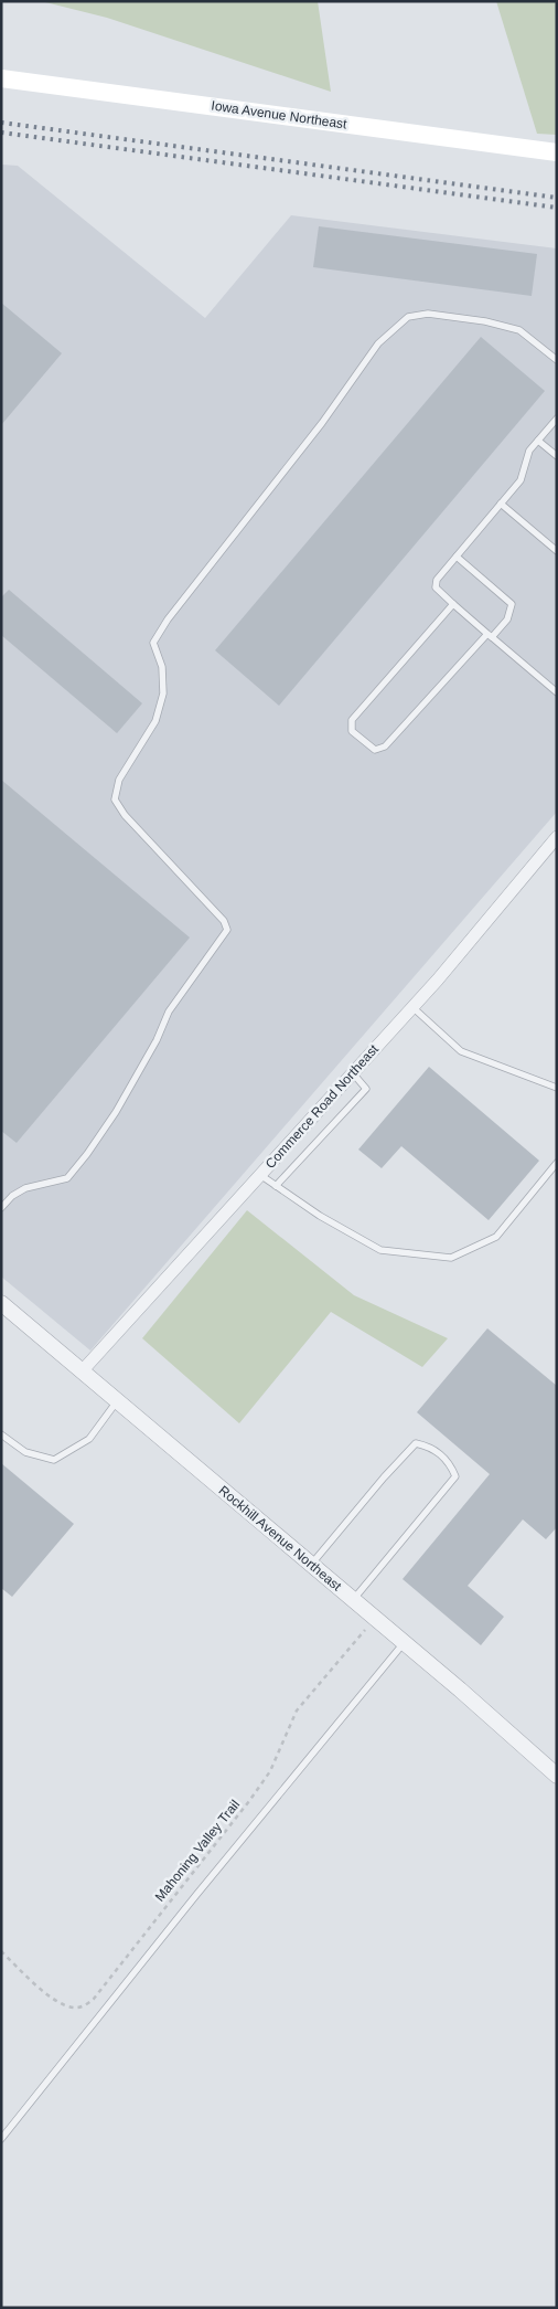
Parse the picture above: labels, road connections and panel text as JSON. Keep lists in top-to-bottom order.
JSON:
{
  "streets": {
    "main road": ["Iowa Avenue Northeast"],
    "street": ["Commerce Road Northeast", "Rockhill Avenue Northeast"],
    "path": ["Mahoning Valley Trail"]
  },
  "crossings": [
    ["Commerce Road Northeast", "Rockhill Avenue Northeast"],
    ["Rockhill Avenue Northeast", "Mahoning Valley Trail"]
  ]
}
